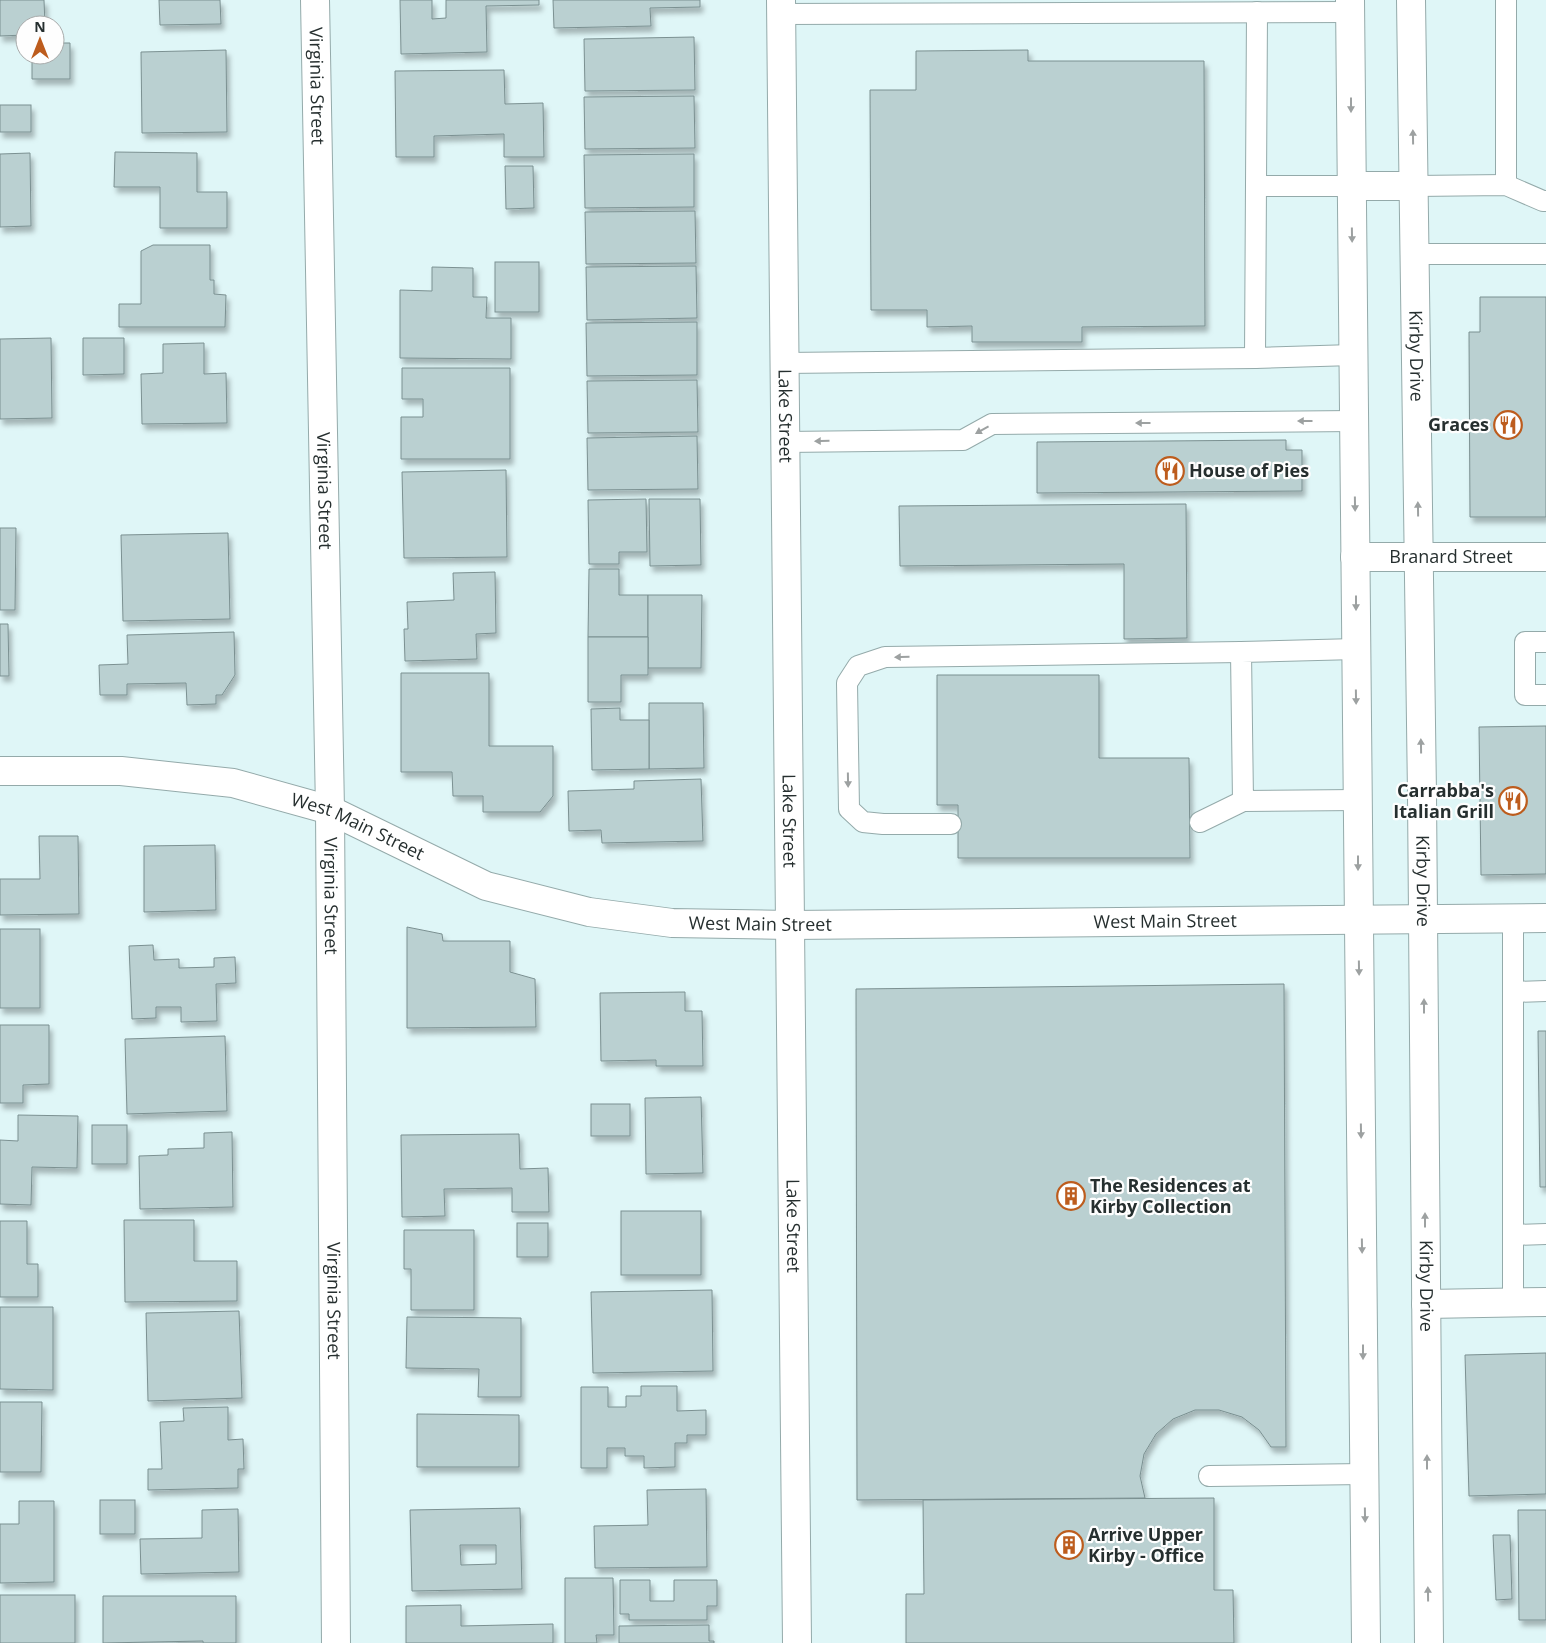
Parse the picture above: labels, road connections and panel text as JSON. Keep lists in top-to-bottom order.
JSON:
{
  "streets": {
    "street": [
      "Virginia Street",
      "Kirby Drive",
      "Lake Street",
      "Branard Street",
      "West Main Street"
    ]
  },
  "crossings": [
    ["Virginia Street", "West Main Street"],
    ["Kirby Drive", "Branard Street"],
    ["Kirby Drive", "West Main Street"],
    ["Lake Street", "West Main Street"]
  ],
  "places": {
    "restaurant": ["Graces", "House of Pies", "Carrabba's Italian Grill"],
    "building": ["The Residences at Kirby Collection", "Arrive Upper Kirby - Office"]
  },
  "north": "top"
}
